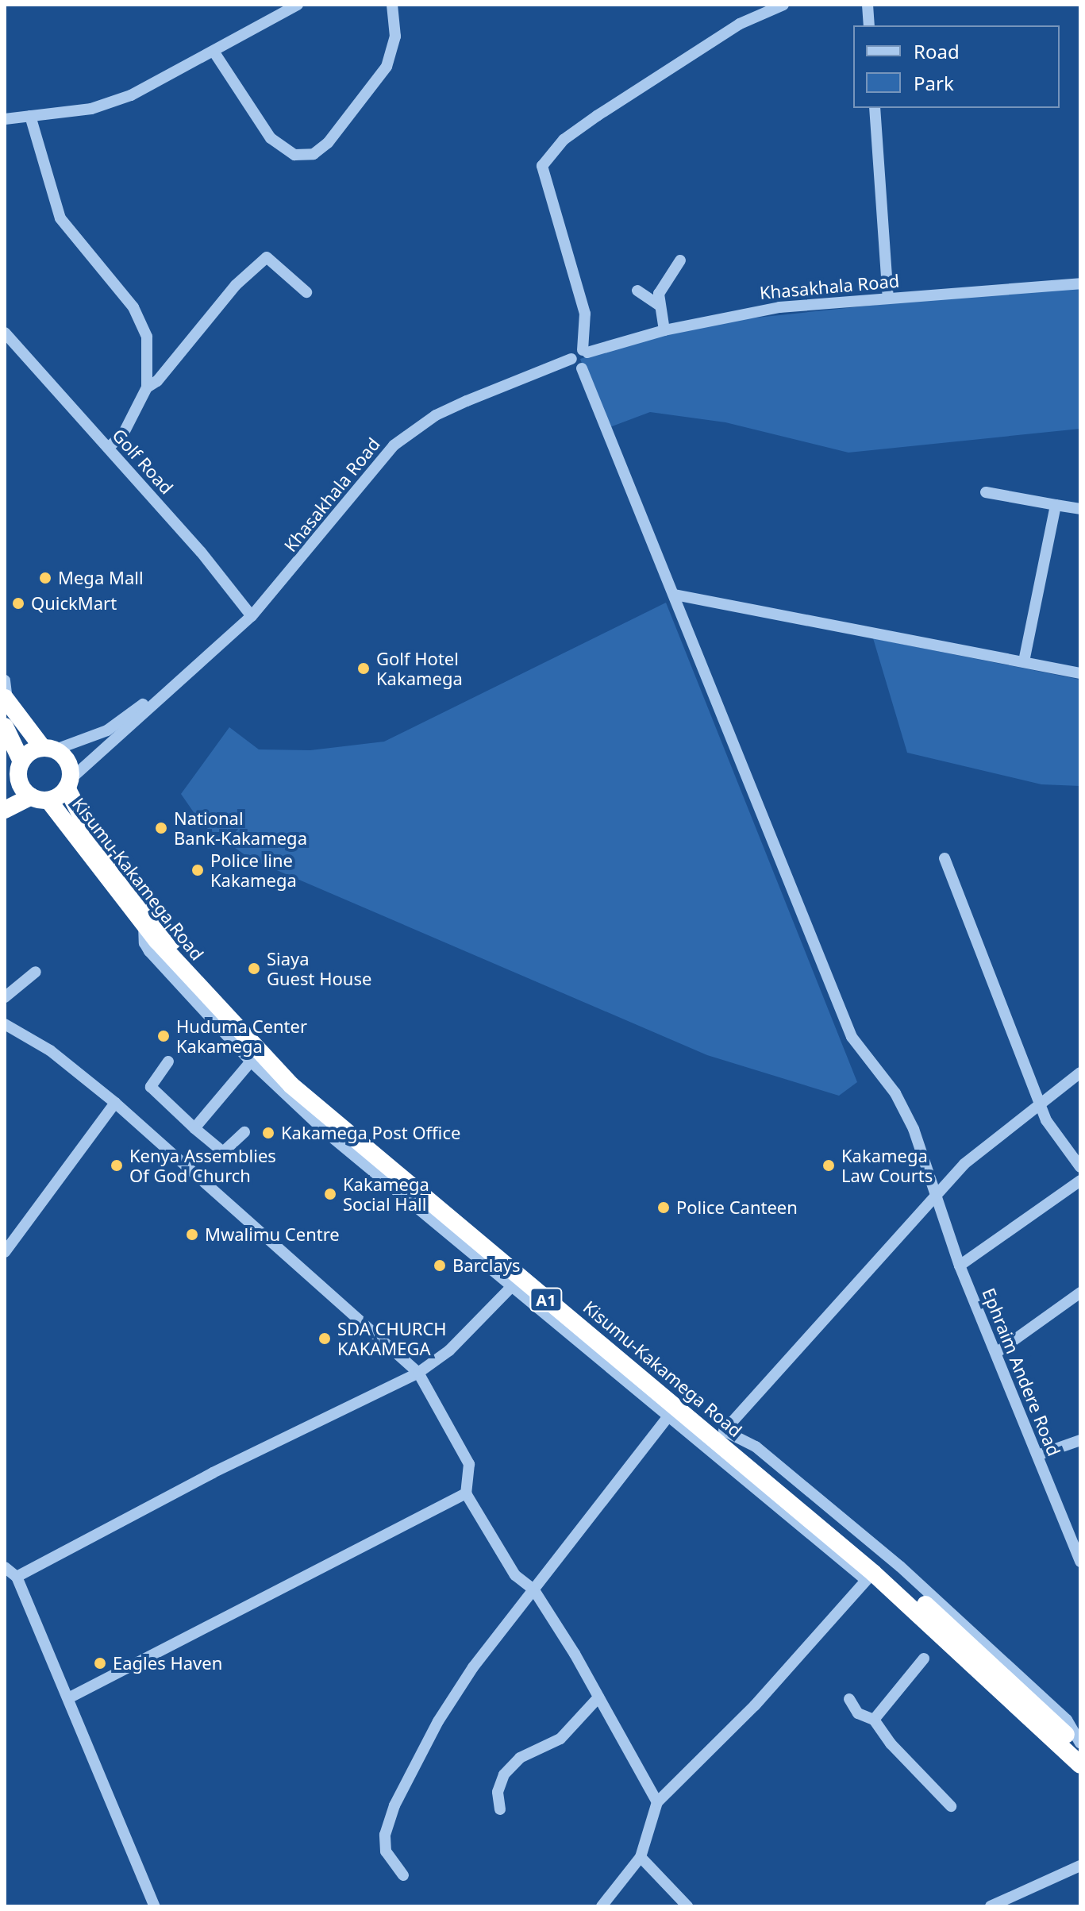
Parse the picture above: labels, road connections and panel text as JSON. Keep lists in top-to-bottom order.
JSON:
{
  "streets": {
    "highway": ["Kisumu-Kakamega Road", "A1"],
    "street": ["Khasakhala Road", "Golf Road", "Ephraim Andere Road"]
  },
  "crossings": [
    ["Khasakhala Road", "Golf Road"]
  ],
  "places": [
    "Mega Mall",
    "QuickMart",
    "Golf Hotel Kakamega",
    "National Bank-Kakamega",
    "Police line Kakamega",
    "Siaya Guest House",
    "Huduma Center Kakamega",
    "Kakamega Post Office",
    "Kenya Assemblies Of God Church",
    "Kakamega Law Courts",
    "Kakamega Social Hall",
    "Police Canteen",
    "Mwalimu Centre",
    "Barclays",
    "SDA CHURCH KAKAMEGA",
    "Eagles Haven"
  ],
  "legend": ["Road", "Park"]
}
